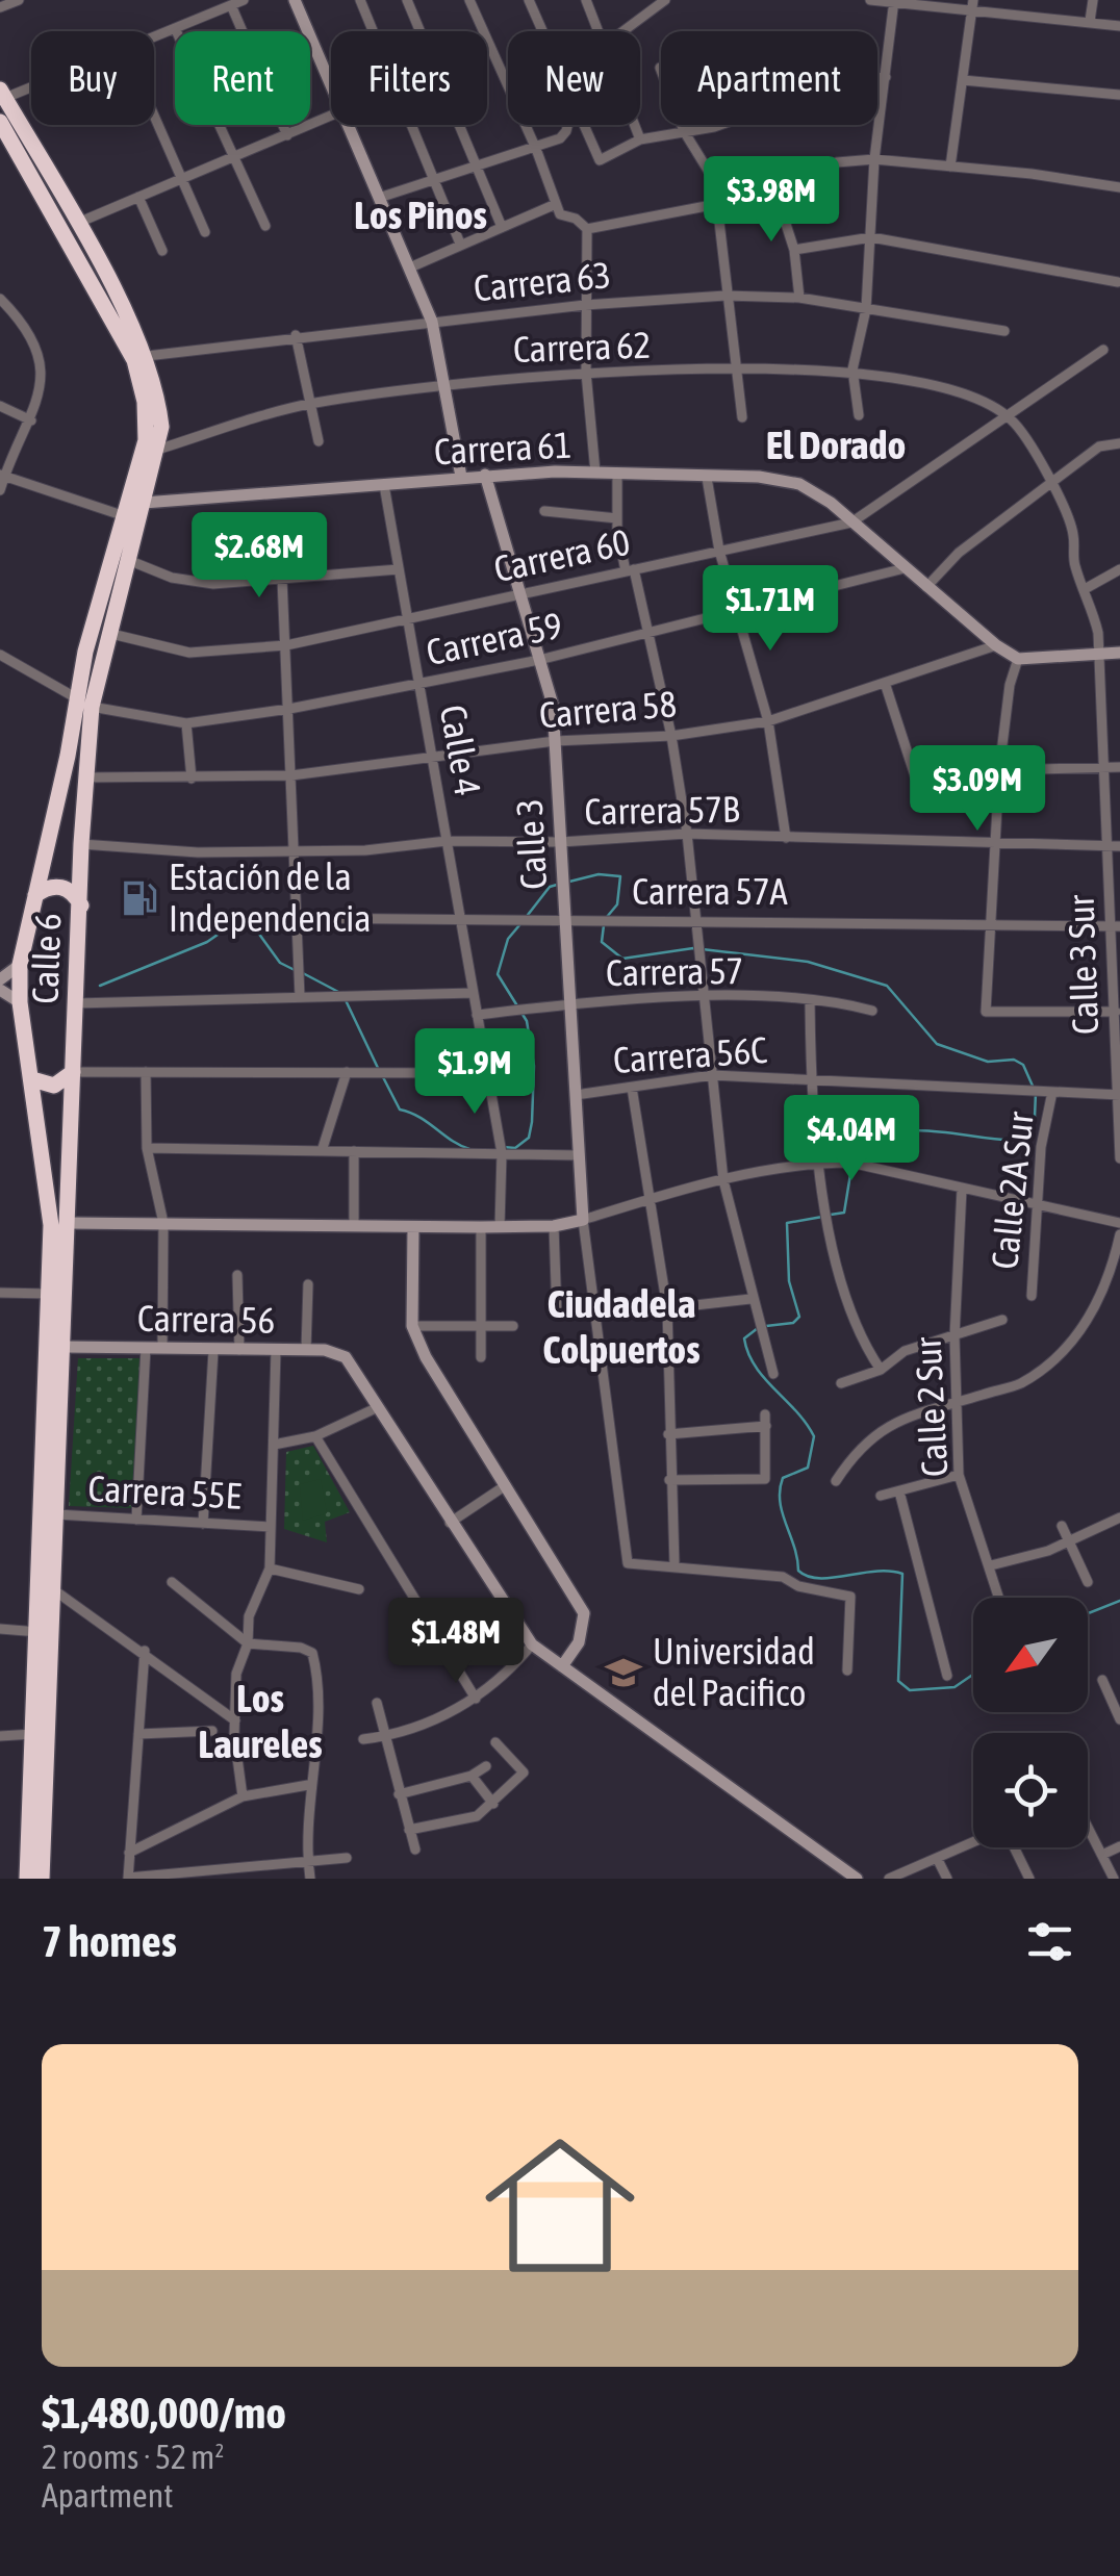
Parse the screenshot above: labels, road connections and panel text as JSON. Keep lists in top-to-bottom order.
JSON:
{
  "streets": {
    "highway": ["Calle 6"],
    "main road": ["Carrera 61", "Calle 3", "Carrera 56"],
    "street": [
      "Carrera 63",
      "Carrera 62",
      "Carrera 60",
      "Carrera 59",
      "Carrera 58",
      "Calle 4",
      "Carrera 57B",
      "Carrera 57A",
      "Calle 3 Sur",
      "Carrera 57",
      "Carrera 56C",
      "Calle 2A Sur",
      "Calle 2 Sur",
      "Carrera 55E"
    ]
  },
  "crossings": [
    ["Carrera 63", "Calle 6"],
    ["Carrera 62", "Carrera 60"],
    ["Carrera 62", "Calle 6"],
    ["Carrera 62", "Calle 3 Sur"],
    ["Carrera 61", "Carrera 60"],
    ["Carrera 61", "Carrera 59"],
    ["Carrera 61", "Carrera 58"],
    ["Carrera 61", "Calle 4"],
    ["Carrera 61", "Calle 3"],
    ["Carrera 61", "Calle 6"],
    ["Carrera 60", "Calle 4"],
    ["Carrera 60", "Calle 3"],
    ["Carrera 60", "Calle 6"],
    ["Carrera 60", "Calle 3 Sur"],
    ["Carrera 59", "Calle 4"],
    ["Carrera 59", "Calle 3"],
    ["Carrera 59", "Calle 6"],
    ["Carrera 58", "Calle 4"],
    ["Carrera 58", "Calle 3"],
    ["Carrera 58", "Calle 6"],
    ["Calle 4", "Carrera 57B"],
    ["Calle 4", "Carrera 57A"],
    ["Calle 4", "Carrera 57"],
    ["Carrera 57B", "Calle 3"],
    ["Carrera 57B", "Calle 6"],
    ["Carrera 57B", "Calle 3 Sur"],
    ["Calle 3", "Carrera 57A"],
    ["Calle 3", "Carrera 57"],
    ["Calle 3", "Carrera 56C"],
    ["Carrera 57A", "Calle 3 Sur"],
    ["Calle 6", "Carrera 56"],
    ["Calle 6", "Carrera 55E"],
    ["Calle 3 Sur", "Carrera 56C"],
    ["Carrera 56C", "Calle 2A Sur"]
  ],
  "districts": [
    "Los Pinos",
    "El Dorado",
    "Ciudadela Colpuertos",
    "Los Laureles"
  ],
  "places": {
    "fuel station": ["Estación de la Independencia"],
    "school or university": ["Universidad del Pacifico"]
  },
  "north": "bottom left",
  "page": {
    "chip": [
      "Buy",
      "Rent",
      "Filters",
      "New",
      "Apartment"
    ],
    "price": [
      "$3.98M",
      "$2.68M",
      "$1.71M",
      "$3.09M",
      "$1.9M",
      "$4.04M",
      "$1.48M"
    ],
    "heading": "7 homes",
    "list": [
      {
        "name": "$1,480,000/mo",
        "note": "2 rooms · 52 m² · Apartment"
      }
    ]
  }
}
